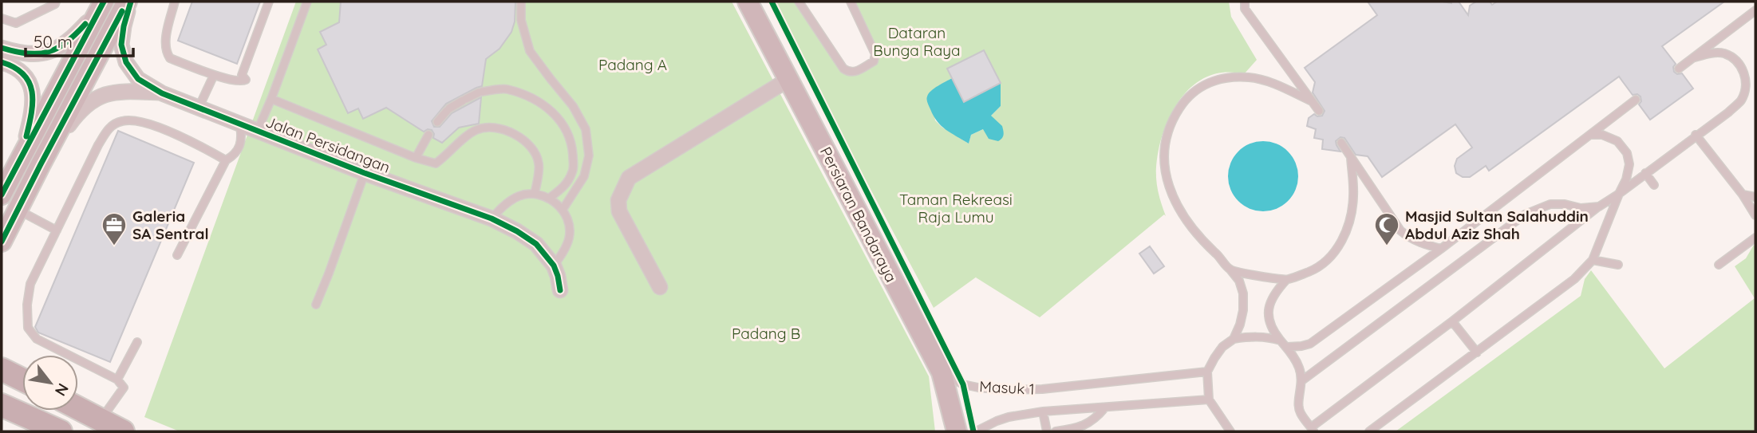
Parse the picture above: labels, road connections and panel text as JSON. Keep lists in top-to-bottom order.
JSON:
{
  "streets": {
    "main road": ["Persiaran Bandaraya"],
    "street": ["Jalan Persidangan"],
    "lane": ["Masuk 1"]
  },
  "crossings": [
    ["Persiaran Bandaraya", "Masuk 1"]
  ],
  "parks": [
    "Dataran Bunga Raya",
    "Padang A",
    "Taman Rekreasi Raja Lumu",
    "Padang B"
  ],
  "places": {
    "office": ["Galeria SA Sentral"],
    "mosque": ["Masjid Sultan Salahuddin Abdul Aziz Shah"]
  },
  "scale_bar": "50 m",
  "north": "bottom right"
}
